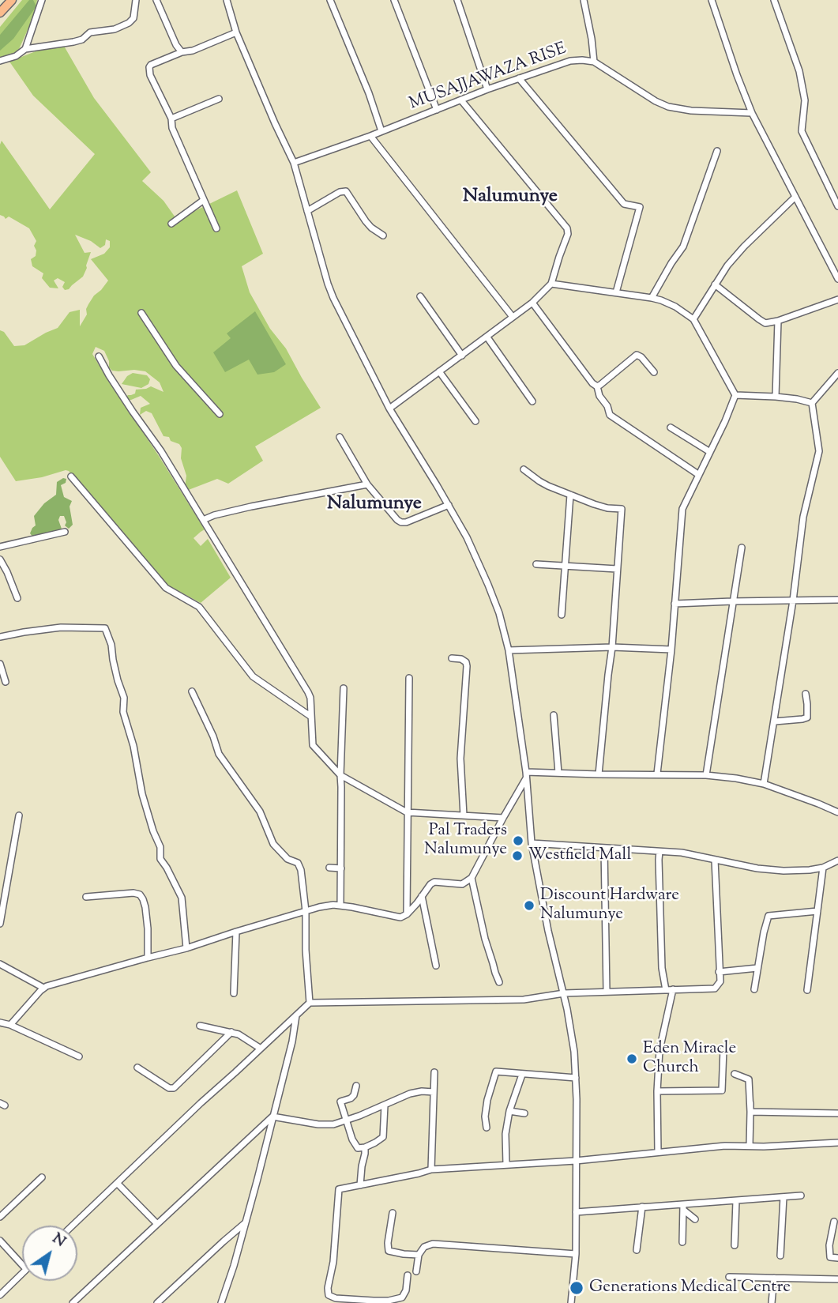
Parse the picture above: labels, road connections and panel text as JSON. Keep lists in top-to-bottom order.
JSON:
{
  "streets": {
    "street": ["MUSAJJAWAZA RISE"]
  },
  "districts": ["Nalumunye", "Nalumunye"],
  "places": [
    "Pal Traders Nalumunye",
    "Westfield Mall",
    "Discount Hardware Nalumunye",
    "Eden Miracle Church",
    "Generations Medical Centre"
  ],
  "north": "top right"
}
